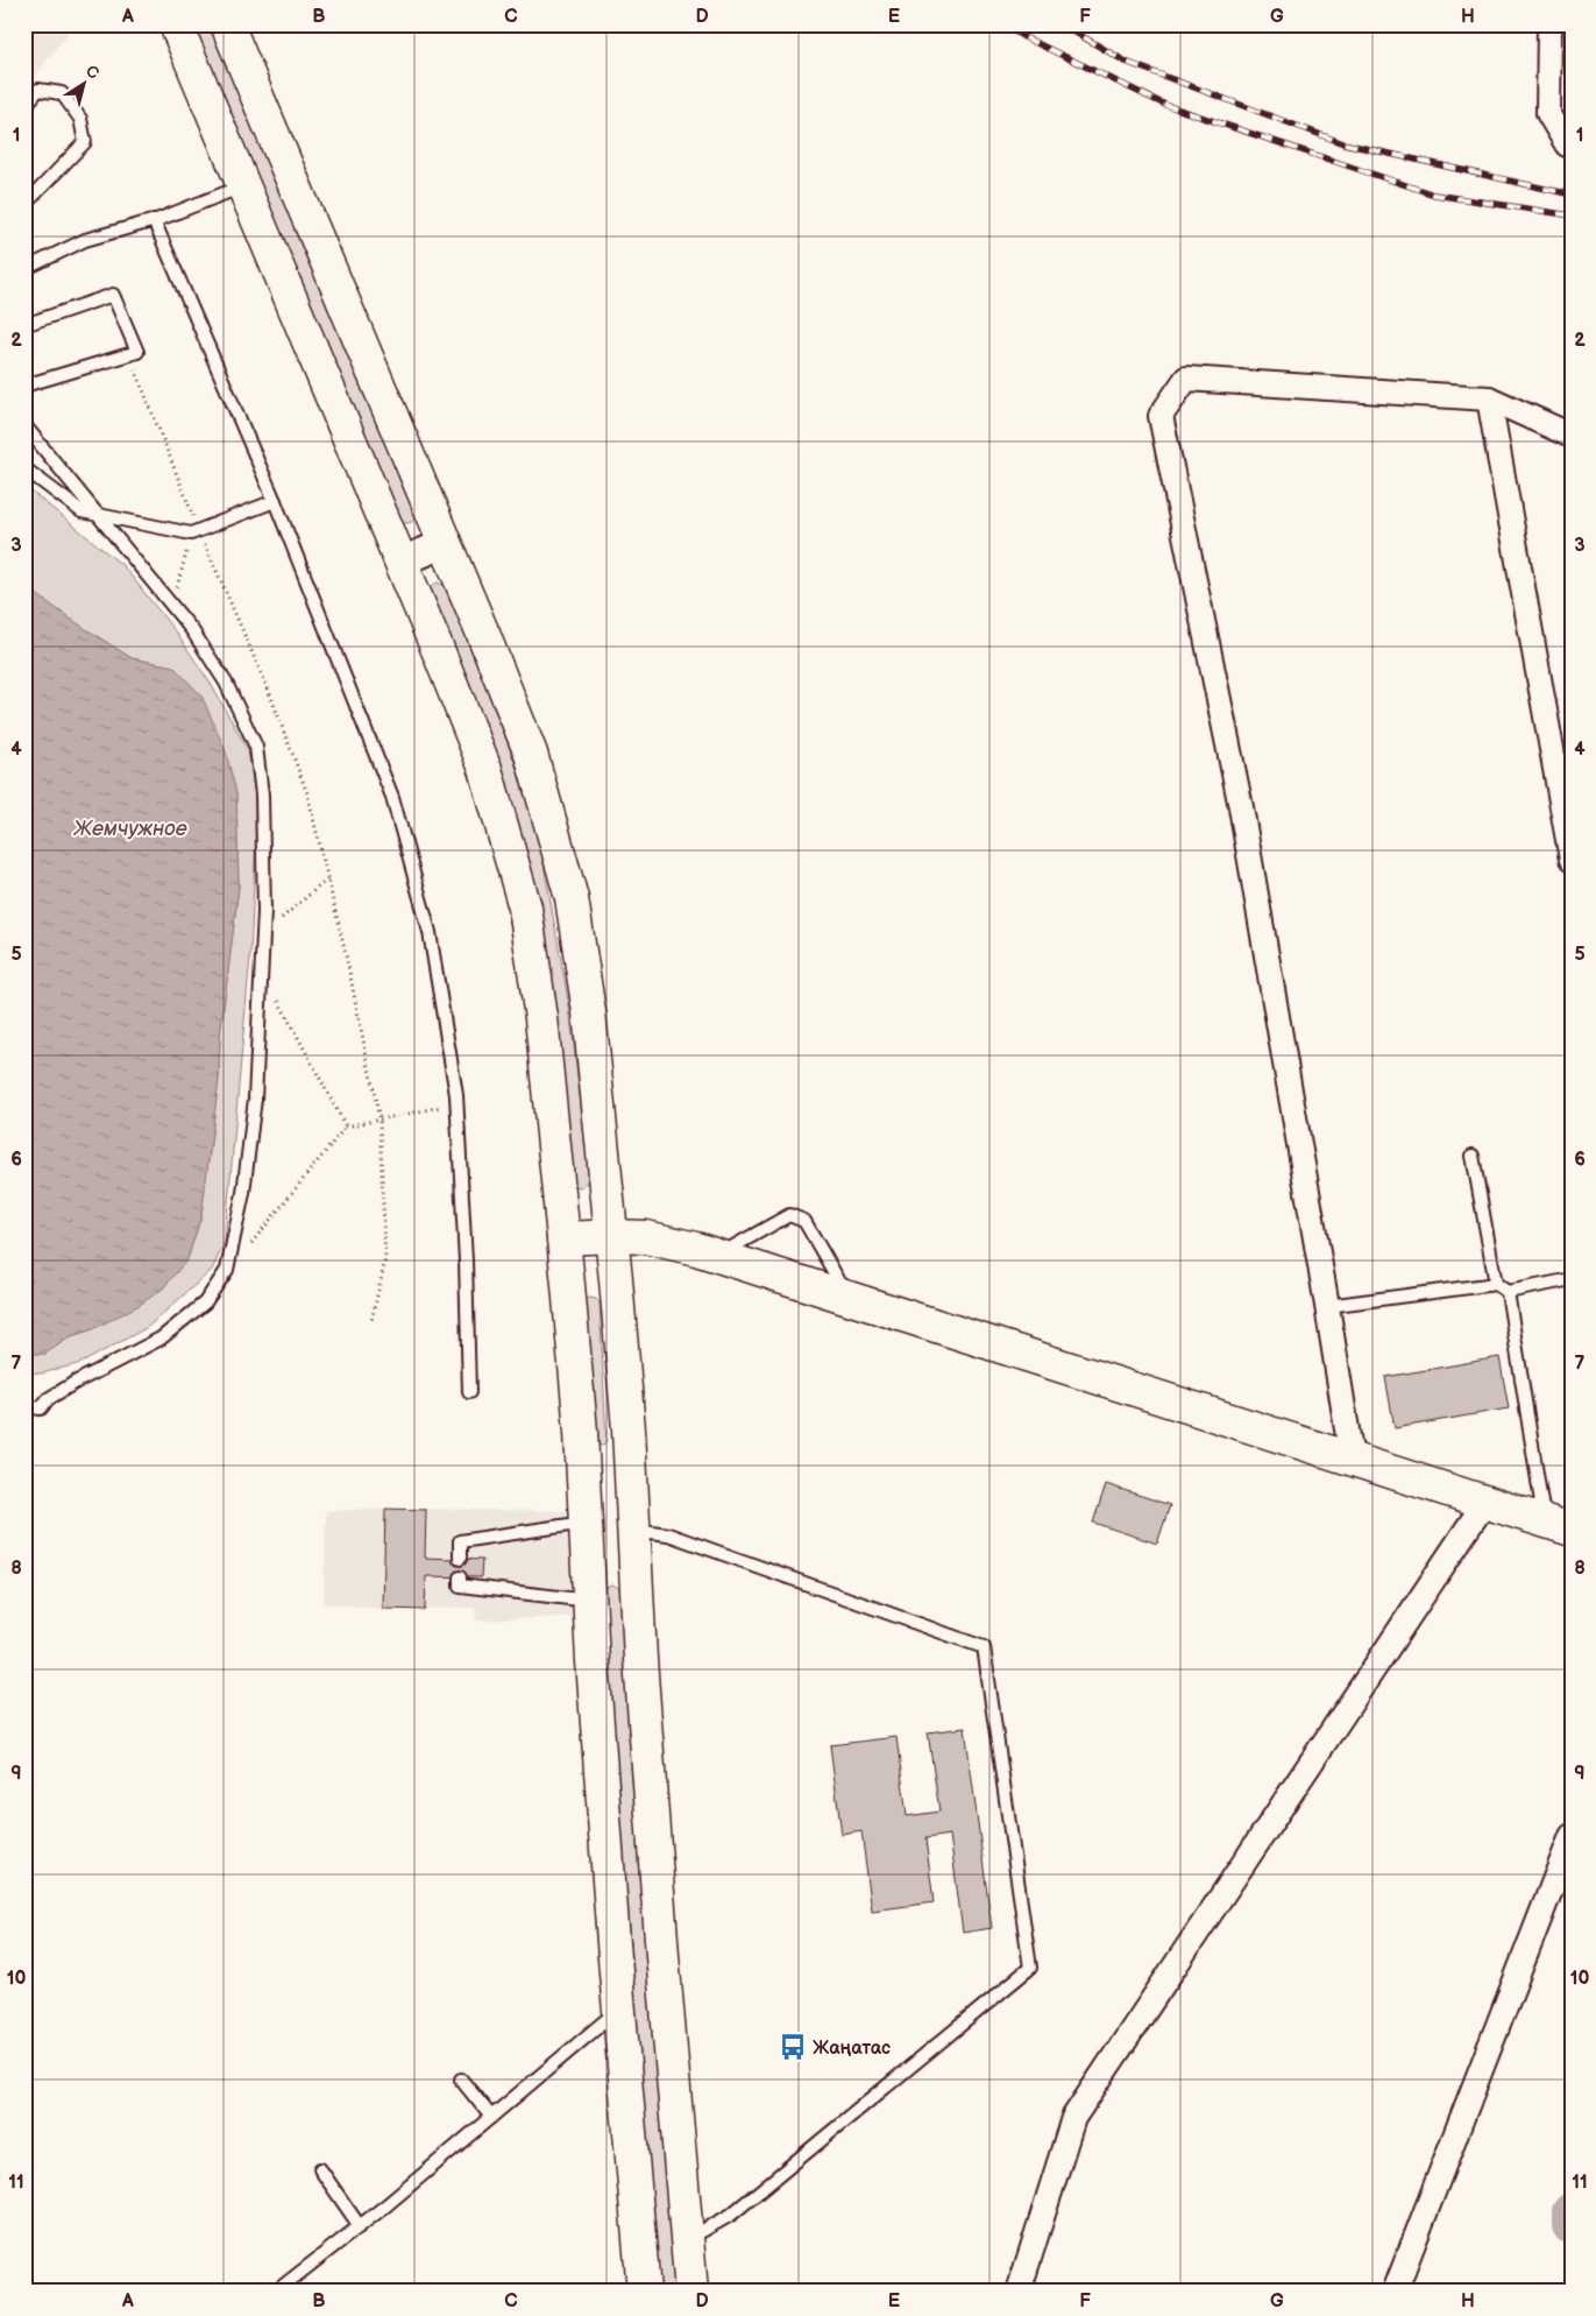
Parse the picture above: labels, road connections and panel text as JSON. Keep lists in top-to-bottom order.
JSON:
{
  "water": ["Жемчужное"],
  "places": {
    "bus stop": ["Жаңатас"]
  },
  "north": "top right",
  "grid": {
    "columns": [
      "A",
      "B",
      "C",
      "D",
      "E",
      "F",
      "G",
      "H"
    ],
    "rows": [
      "1",
      "2",
      "3",
      "4",
      "5",
      "6",
      "7",
      "8",
      "9",
      "10",
      "11"
    ]
  }
}
